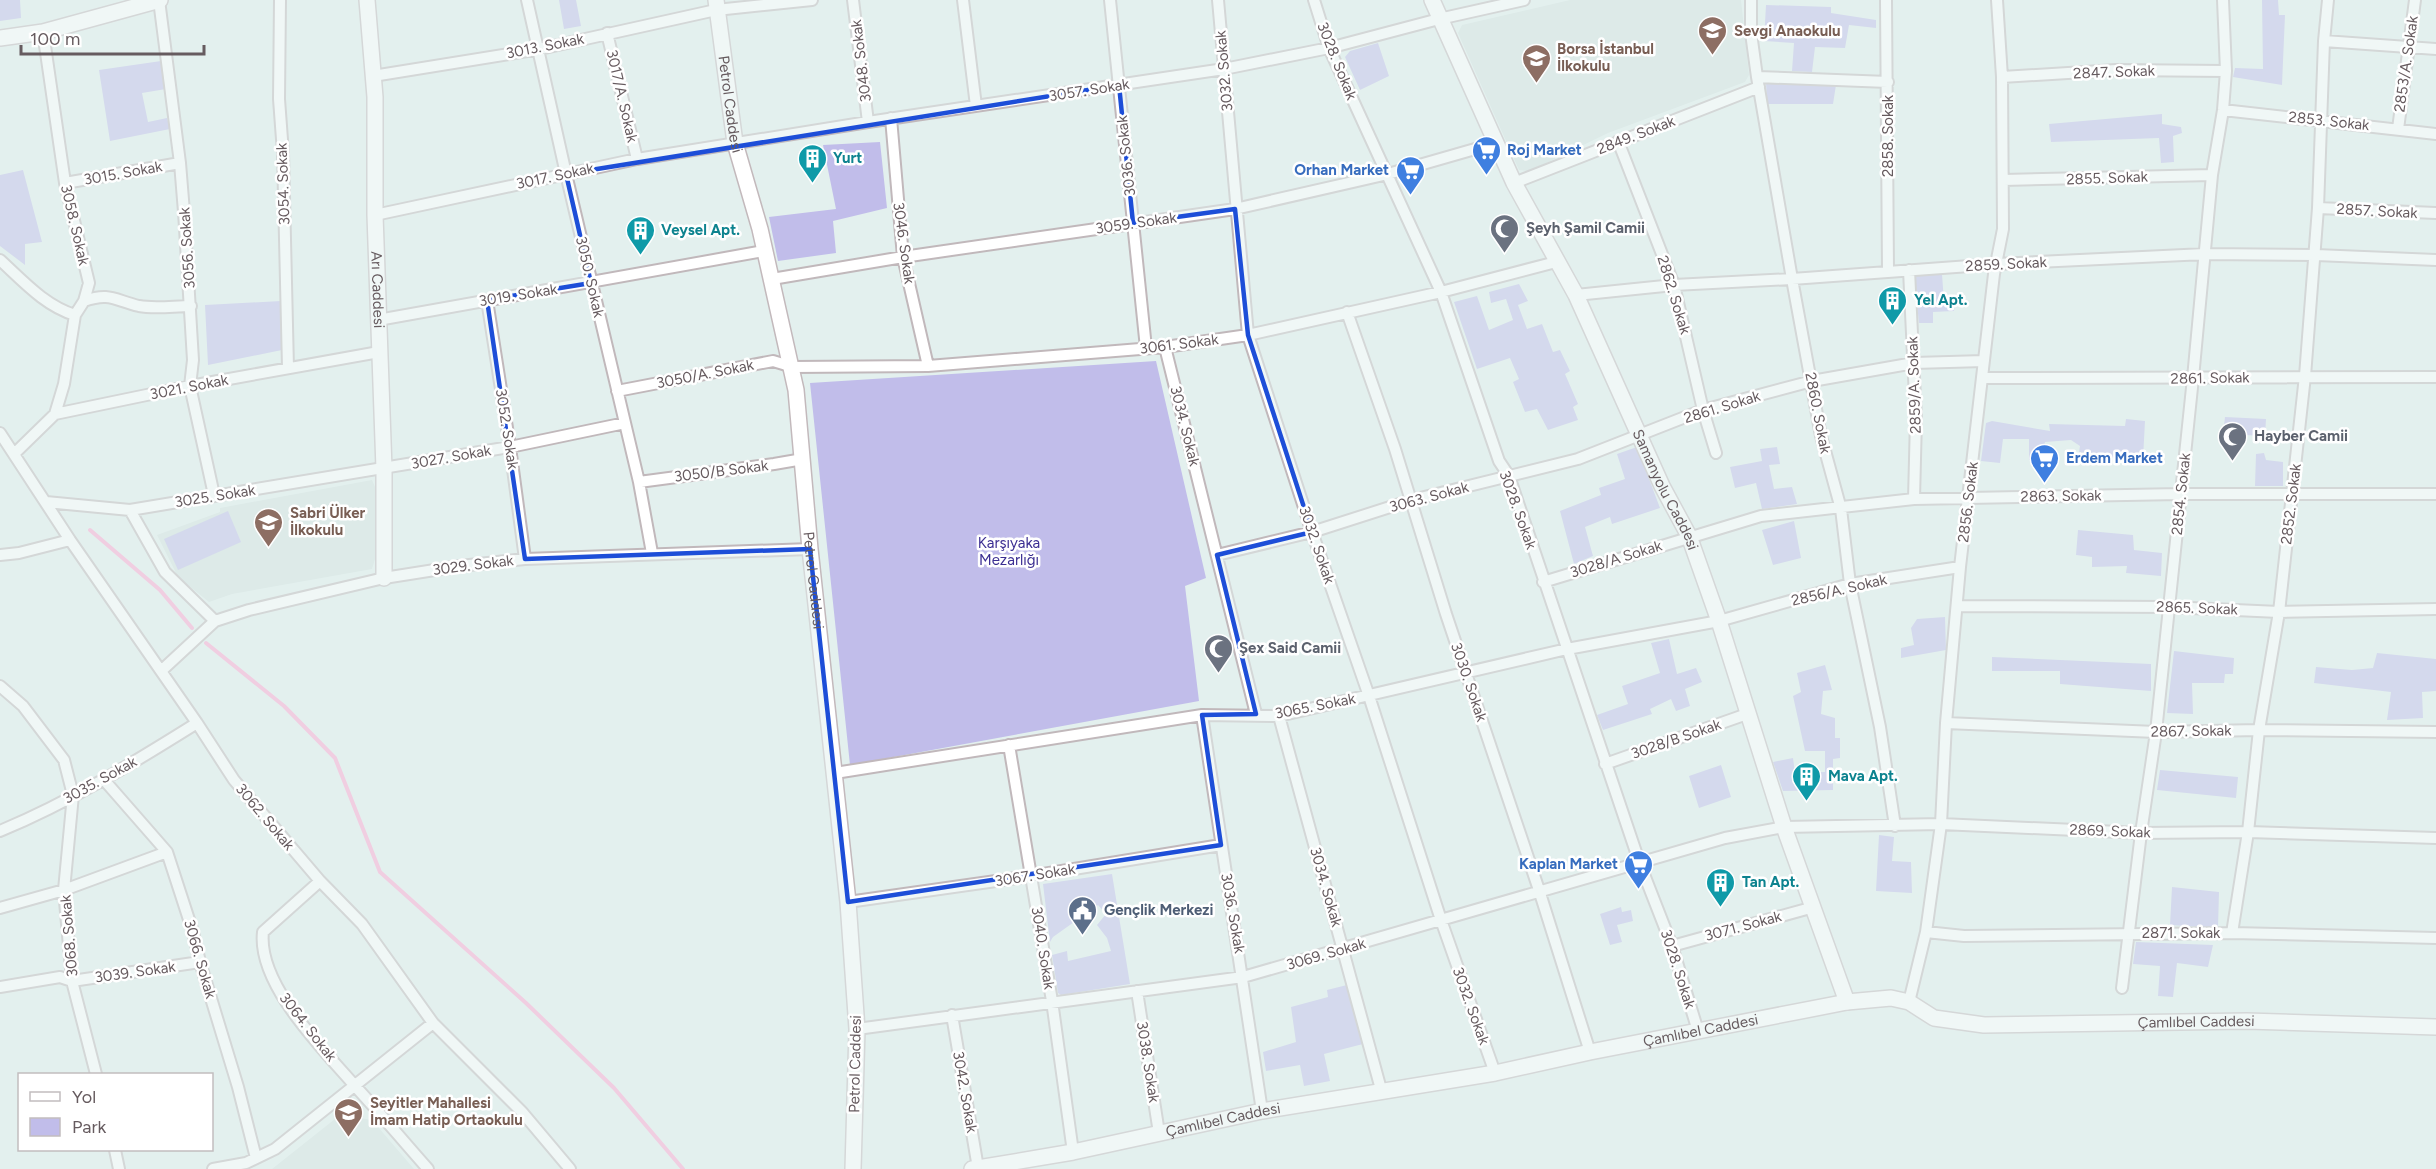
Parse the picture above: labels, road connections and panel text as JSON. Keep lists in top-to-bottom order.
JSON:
{
  "streets": {
    "street": [
      "3013. Sokak",
      "3048. Sokak",
      "3028. Sokak",
      "2853/A. Sokak",
      "3032. Sokak",
      "2847. Sokak",
      "3057. Sokak",
      "3017/A. Sokak",
      "Petrol Caddesi",
      "2853. Sokak",
      "2849. Sokak",
      "2858. Sokak",
      "3036. Sokak",
      "3015. Sokak",
      "3017. Sokak",
      "2855. Sokak",
      "3054. Sokak",
      "2857. Sokak",
      "3059. Sokak",
      "3058. Sokak",
      "3046. Sokak",
      "3056. Sokak",
      "2859. Sokak",
      "3050. Sokak",
      "Arı Caddesi",
      "3019. Sokak",
      "2862. Sokak",
      "3061. Sokak",
      "3050/A. Sokak",
      "2861. Sokak",
      "2859/A. Sokak",
      "3021. Sokak",
      "2860. Sokak",
      "3034. Sokak",
      "3052. Sokak",
      "3027. Sokak",
      "3050/B Sokak",
      "Samanyolu Caddesi",
      "2854. Sokak",
      "3025. Sokak",
      "2863. Sokak",
      "3063. Sokak",
      "2856. Sokak",
      "2852. Sokak",
      "3028/A Sokak",
      "3029. Sokak",
      "2856/A. Sokak",
      "2865. Sokak",
      "3030. Sokak",
      "3065. Sokak",
      "2867. Sokak",
      "3028/B Sokak",
      "3035. Sokak",
      "3062. Sokak",
      "2869. Sokak",
      "3067. Sokak",
      "3071. Sokak",
      "2871. Sokak",
      "3068. Sokak",
      "3040. Sokak",
      "3069. Sokak",
      "3066. Sokak",
      "3039. Sokak",
      "Çamlıbel Caddesi",
      "3064. Sokak",
      "3038. Sokak",
      "3042. Sokak"
    ]
  },
  "crossings": [
    ["3013. Sokak", "3017/A. Sokak"],
    ["3013. Sokak", "Petrol Caddesi"],
    ["3013. Sokak", "3050. Sokak"],
    ["3013. Sokak", "Arı Caddesi"],
    ["3048. Sokak", "3057. Sokak"],
    ["3028. Sokak", "3057. Sokak"],
    ["3028. Sokak", "3059. Sokak"],
    ["3028. Sokak", "3061. Sokak"],
    ["3028. Sokak", "3063. Sokak"],
    ["3028. Sokak", "3028/A Sokak"],
    ["3028. Sokak", "3065. Sokak"],
    ["3028. Sokak", "3028/B Sokak"],
    ["3028. Sokak", "3071. Sokak"],
    ["3028. Sokak", "3069. Sokak"],
    ["3028. Sokak", "Çamlıbel Caddesi"],
    ["2853/A. Sokak", "2853. Sokak"],
    ["3032. Sokak", "3057. Sokak"],
    ["3032. Sokak", "3059. Sokak"],
    ["3032. Sokak", "3061. Sokak"],
    ["3032. Sokak", "3063. Sokak"],
    ["3032. Sokak", "3065. Sokak"],
    ["3032. Sokak", "3069. Sokak"],
    ["3032. Sokak", "Çamlıbel Caddesi"],
    ["2847. Sokak", "2854. Sokak"],
    ["2847. Sokak", "2856. Sokak"],
    ["3057. Sokak", "Petrol Caddesi"],
    ["3057. Sokak", "3036. Sokak"],
    ["3057. Sokak", "3017. Sokak"],
    ["3057. Sokak", "3046. Sokak"],
    ["3057. Sokak", "Samanyolu Caddesi"],
    ["3017/A. Sokak", "3017. Sokak"],
    ["Petrol Caddesi", "3017. Sokak"],
    ["Petrol Caddesi", "3059. Sokak"],
    ["Petrol Caddesi", "3019. Sokak"],
    ["Petrol Caddesi", "3061. Sokak"],
    ["Petrol Caddesi", "3050/A. Sokak"],
    ["Petrol Caddesi", "3050/B Sokak"],
    ["Petrol Caddesi", "3029. Sokak"],
    ["Petrol Caddesi", "3065. Sokak"],
    ["Petrol Caddesi", "3067. Sokak"],
    ["Petrol Caddesi", "3069. Sokak"],
    ["2853. Sokak", "2854. Sokak"],
    ["2853. Sokak", "2852. Sokak"],
    ["2849. Sokak", "2858. Sokak"],
    ["2849. Sokak", "2862. Sokak"],
    ["2849. Sokak", "2860. Sokak"],
    ["2849. Sokak", "Samanyolu Caddesi"],
    ["2858. Sokak", "2859. Sokak"],
    ["3036. Sokak", "3059. Sokak"],
    ["3036. Sokak", "3061. Sokak"],
    ["3036. Sokak", "3065. Sokak"],
    ["3036. Sokak", "3067. Sokak"],
    ["3036. Sokak", "3069. Sokak"],
    ["3036. Sokak", "Çamlıbel Caddesi"],
    ["3015. Sokak", "3058. Sokak"],
    ["3015. Sokak", "3056. Sokak"],
    ["3017. Sokak", "3050. Sokak"],
    ["3017. Sokak", "Arı Caddesi"],
    ["2855. Sokak", "2854. Sokak"],
    ["2855. Sokak", "2856. Sokak"],
    ["3054. Sokak", "3021. Sokak"],
    ["2857. Sokak", "2852. Sokak"],
    ["3059. Sokak", "3046. Sokak"],
    ["3059. Sokak", "Samanyolu Caddesi"],
    ["3058. Sokak", "3021. Sokak"],
    ["3046. Sokak", "3061. Sokak"],
    ["3056. Sokak", "3021. Sokak"],
    ["3056. Sokak", "3025. Sokak"],
    ["2859. Sokak", "2862. Sokak"],
    ["2859. Sokak", "2859/A. Sokak"],
    ["2859. Sokak", "2860. Sokak"],
    ["2859. Sokak", "Samanyolu Caddesi"],
    ["2859. Sokak", "2854. Sokak"],
    ["2859. Sokak", "2856. Sokak"],
    ["2859. Sokak", "2852. Sokak"],
    ["3050. Sokak", "3019. Sokak"],
    ["3050. Sokak", "3050/A. Sokak"],
    ["3050. Sokak", "3027. Sokak"],
    ["3050. Sokak", "3050/B Sokak"],
    ["3050. Sokak", "3029. Sokak"],
    ["Arı Caddesi", "3019. Sokak"],
    ["Arı Caddesi", "3021. Sokak"],
    ["Arı Caddesi", "3027. Sokak"],
    ["Arı Caddesi", "3025. Sokak"],
    ["Arı Caddesi", "3029. Sokak"],
    ["3019. Sokak", "3052. Sokak"],
    ["2862. Sokak", "2861. Sokak"],
    ["3061. Sokak", "3050/A. Sokak"],
    ["3061. Sokak", "3034. Sokak"],
    ["3061. Sokak", "Samanyolu Caddesi"],
    ["3061. Sokak", "3030. Sokak"],
    ["2861. Sokak", "2859/A. Sokak"],
    ["2861. Sokak", "2860. Sokak"],
    ["2861. Sokak", "Samanyolu Caddesi"],
    ["2861. Sokak", "2854. Sokak"],
    ["2861. Sokak", "3063. Sokak"],
    ["2861. Sokak", "2856. Sokak"],
    ["2861. Sokak", "2852. Sokak"],
    ["2859/A. Sokak", "2863. Sokak"],
    ["2860. Sokak", "2863. Sokak"],
    ["2860. Sokak", "2856/A. Sokak"],
    ["2860. Sokak", "2869. Sokak"],
    ["3034. Sokak", "3063. Sokak"],
    ["3034. Sokak", "3065. Sokak"],
    ["3034. Sokak", "3069. Sokak"],
    ["3034. Sokak", "Çamlıbel Caddesi"],
    ["3052. Sokak", "3027. Sokak"],
    ["3052. Sokak", "3029. Sokak"],
    ["3027. Sokak", "3025. Sokak"],
    ["Samanyolu Caddesi", "2863. Sokak"],
    ["Samanyolu Caddesi", "3063. Sokak"],
    ["Samanyolu Caddesi", "3028/A Sokak"],
    ["Samanyolu Caddesi", "2856/A. Sokak"],
    ["Samanyolu Caddesi", "3065. Sokak"],
    ["Samanyolu Caddesi", "3028/B Sokak"],
    ["Samanyolu Caddesi", "2869. Sokak"],
    ["Samanyolu Caddesi", "3071. Sokak"],
    ["Samanyolu Caddesi", "3069. Sokak"],
    ["Samanyolu Caddesi", "Çamlıbel Caddesi"],
    ["2854. Sokak", "2863. Sokak"],
    ["2854. Sokak", "2865. Sokak"],
    ["2854. Sokak", "2867. Sokak"],
    ["2854. Sokak", "2869. Sokak"],
    ["2854. Sokak", "2871. Sokak"],
    ["3025. Sokak", "3062. Sokak"],
    ["2863. Sokak", "2856. Sokak"],
    ["2863. Sokak", "2852. Sokak"],
    ["2863. Sokak", "3028/A Sokak"],
    ["3063. Sokak", "3030. Sokak"],
    ["2856. Sokak", "2856/A. Sokak"],
    ["2856. Sokak", "2865. Sokak"],
    ["2856. Sokak", "2867. Sokak"],
    ["2856. Sokak", "2869. Sokak"],
    ["2856. Sokak", "2871. Sokak"],
    ["2856. Sokak", "Çamlıbel Caddesi"],
    ["2852. Sokak", "2865. Sokak"],
    ["2852. Sokak", "2867. Sokak"],
    ["2852. Sokak", "2869. Sokak"],
    ["2852. Sokak", "2871. Sokak"],
    ["3029. Sokak", "3062. Sokak"],
    ["2856/A. Sokak", "3065. Sokak"],
    ["3030. Sokak", "3065. Sokak"],
    ["3030. Sokak", "3069. Sokak"],
    ["3030. Sokak", "Çamlıbel Caddesi"],
    ["3065. Sokak", "3040. Sokak"],
    ["3035. Sokak", "3062. Sokak"],
    ["3035. Sokak", "3068. Sokak"],
    ["3035. Sokak", "3066. Sokak"],
    ["3062. Sokak", "3064. Sokak"],
    ["2869. Sokak", "3069. Sokak"],
    ["3067. Sokak", "3040. Sokak"],
    ["3068. Sokak", "3039. Sokak"],
    ["3040. Sokak", "3069. Sokak"],
    ["3040. Sokak", "Çamlıbel Caddesi"],
    ["3069. Sokak", "3038. Sokak"],
    ["3069. Sokak", "3042. Sokak"],
    ["3066. Sokak", "3039. Sokak"],
    ["Çamlıbel Caddesi", "3038. Sokak"],
    ["Çamlıbel Caddesi", "3042. Sokak"]
  ],
  "parks": ["Karşıyaka Mezarlığı"],
  "places": {
    "school or university": [
      "Sevgi Anaokulu",
      "Borsa İstanbul İlkokulu",
      "Sabri Ülker İlkokulu",
      "Seyitler Mahallesi İmam Hatip Ortaokulu"
    ],
    "supermarket": [
      "Roj Market",
      "Orhan Market",
      "Erdem Market",
      "Kaplan Market"
    ],
    "building": [
      "Yurt",
      "Veysel Apt.",
      "Yel Apt.",
      "Mava Apt.",
      "Tan Apt."
    ],
    "mosque": ["Şeyh Şamil Camii", "Hayber Camii", "Şex Said Camii"],
    "public building": ["Gençlik Merkezi"]
  },
  "legend": ["Yol", "Park"],
  "scale_bar": "100 m"
}
